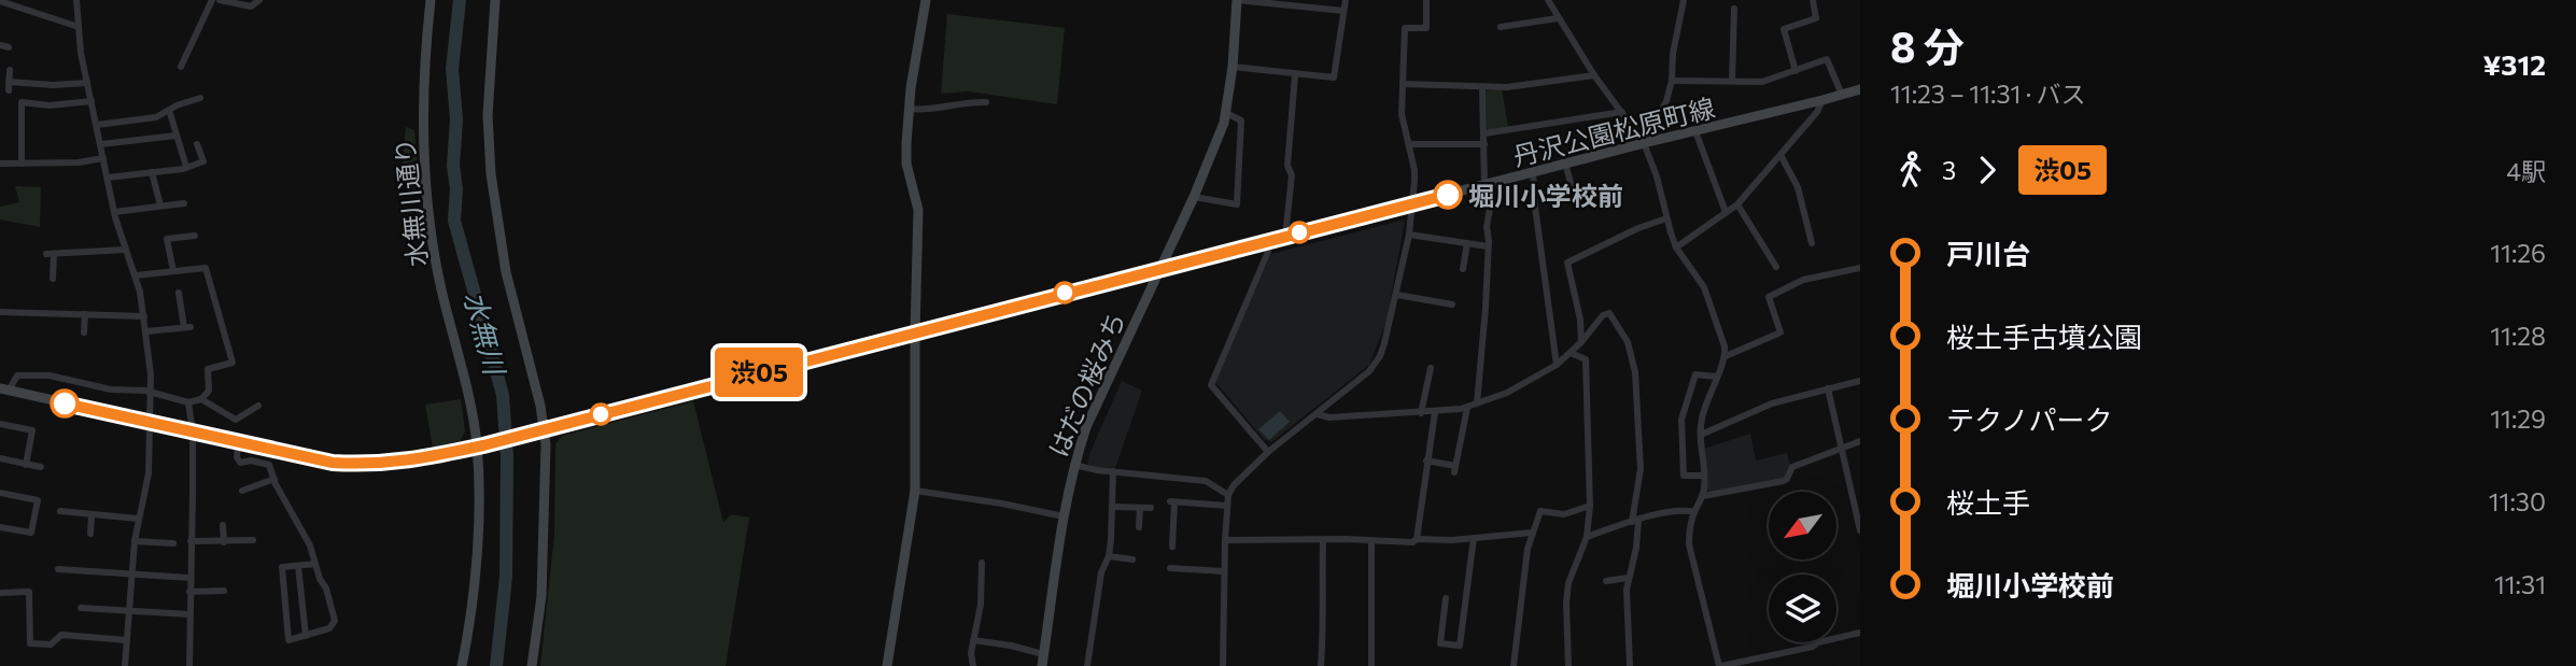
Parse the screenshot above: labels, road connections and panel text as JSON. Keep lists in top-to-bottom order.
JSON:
{
  "streets": {
    "street": ["丹沢公園松原町線", "水無川通り", "はだの桜みち"]
  },
  "crossings": [
    ["丹沢公園松原町線", "水無川通り"],
    ["丹沢公園松原町線", "はだの桜みち"]
  ],
  "water": ["水無川"],
  "places": ["堀川小学校前"],
  "lines": ["bus line 渋05"],
  "north": "bottom left",
  "page": {
    "on_map": "渋05",
    "heading": ["8 分", "11:23 – 11:31 · バス", "¥312"],
    "legs": ["3", "渋05", "4駅"],
    "list": [
      {
        "name": "戸川台",
        "value": "11:26"
      },
      {
        "name": "桜土手古墳公園",
        "value": "11:28"
      },
      {
        "name": "テクノパーク",
        "value": "11:29"
      },
      {
        "name": "桜土手",
        "value": "11:30"
      },
      {
        "name": "堀川小学校前",
        "value": "11:31"
      }
    ]
  }
}
